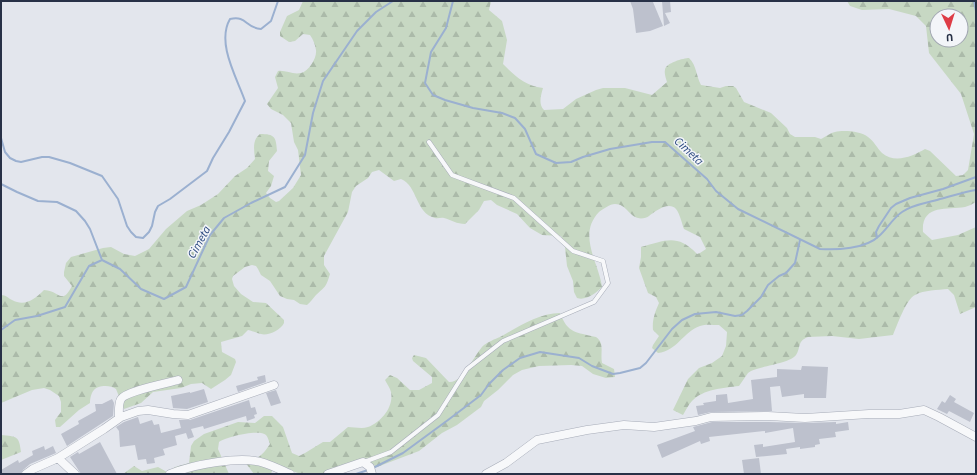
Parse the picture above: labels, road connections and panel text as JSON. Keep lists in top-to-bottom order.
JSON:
{
  "water": ["Cimeta"],
  "north": "bottom"
}
